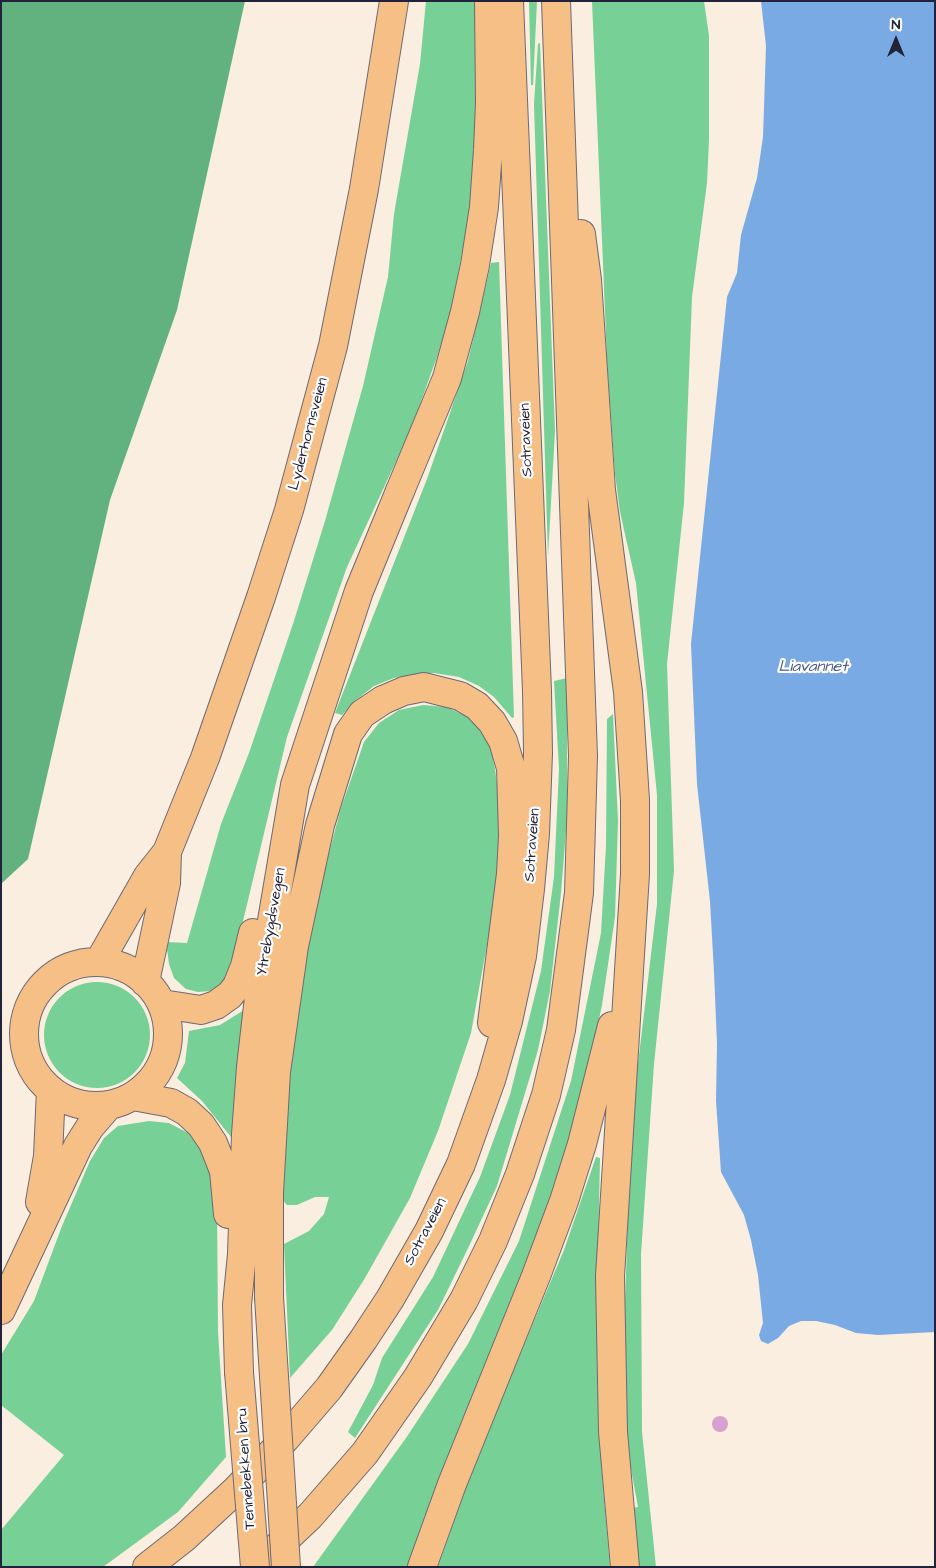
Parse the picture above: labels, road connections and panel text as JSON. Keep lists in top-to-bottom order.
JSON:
{
  "streets": {
    "main road": [
      "Lyderhornsveien",
      "Sotraveien",
      "Ytrebygdsvegen",
      "Tennebekken bru"
    ]
  },
  "crossings": [
    ["Ytrebygdsvegen", "Tennebekken bru"]
  ],
  "water": ["Liavannet"],
  "north": "top"
}
